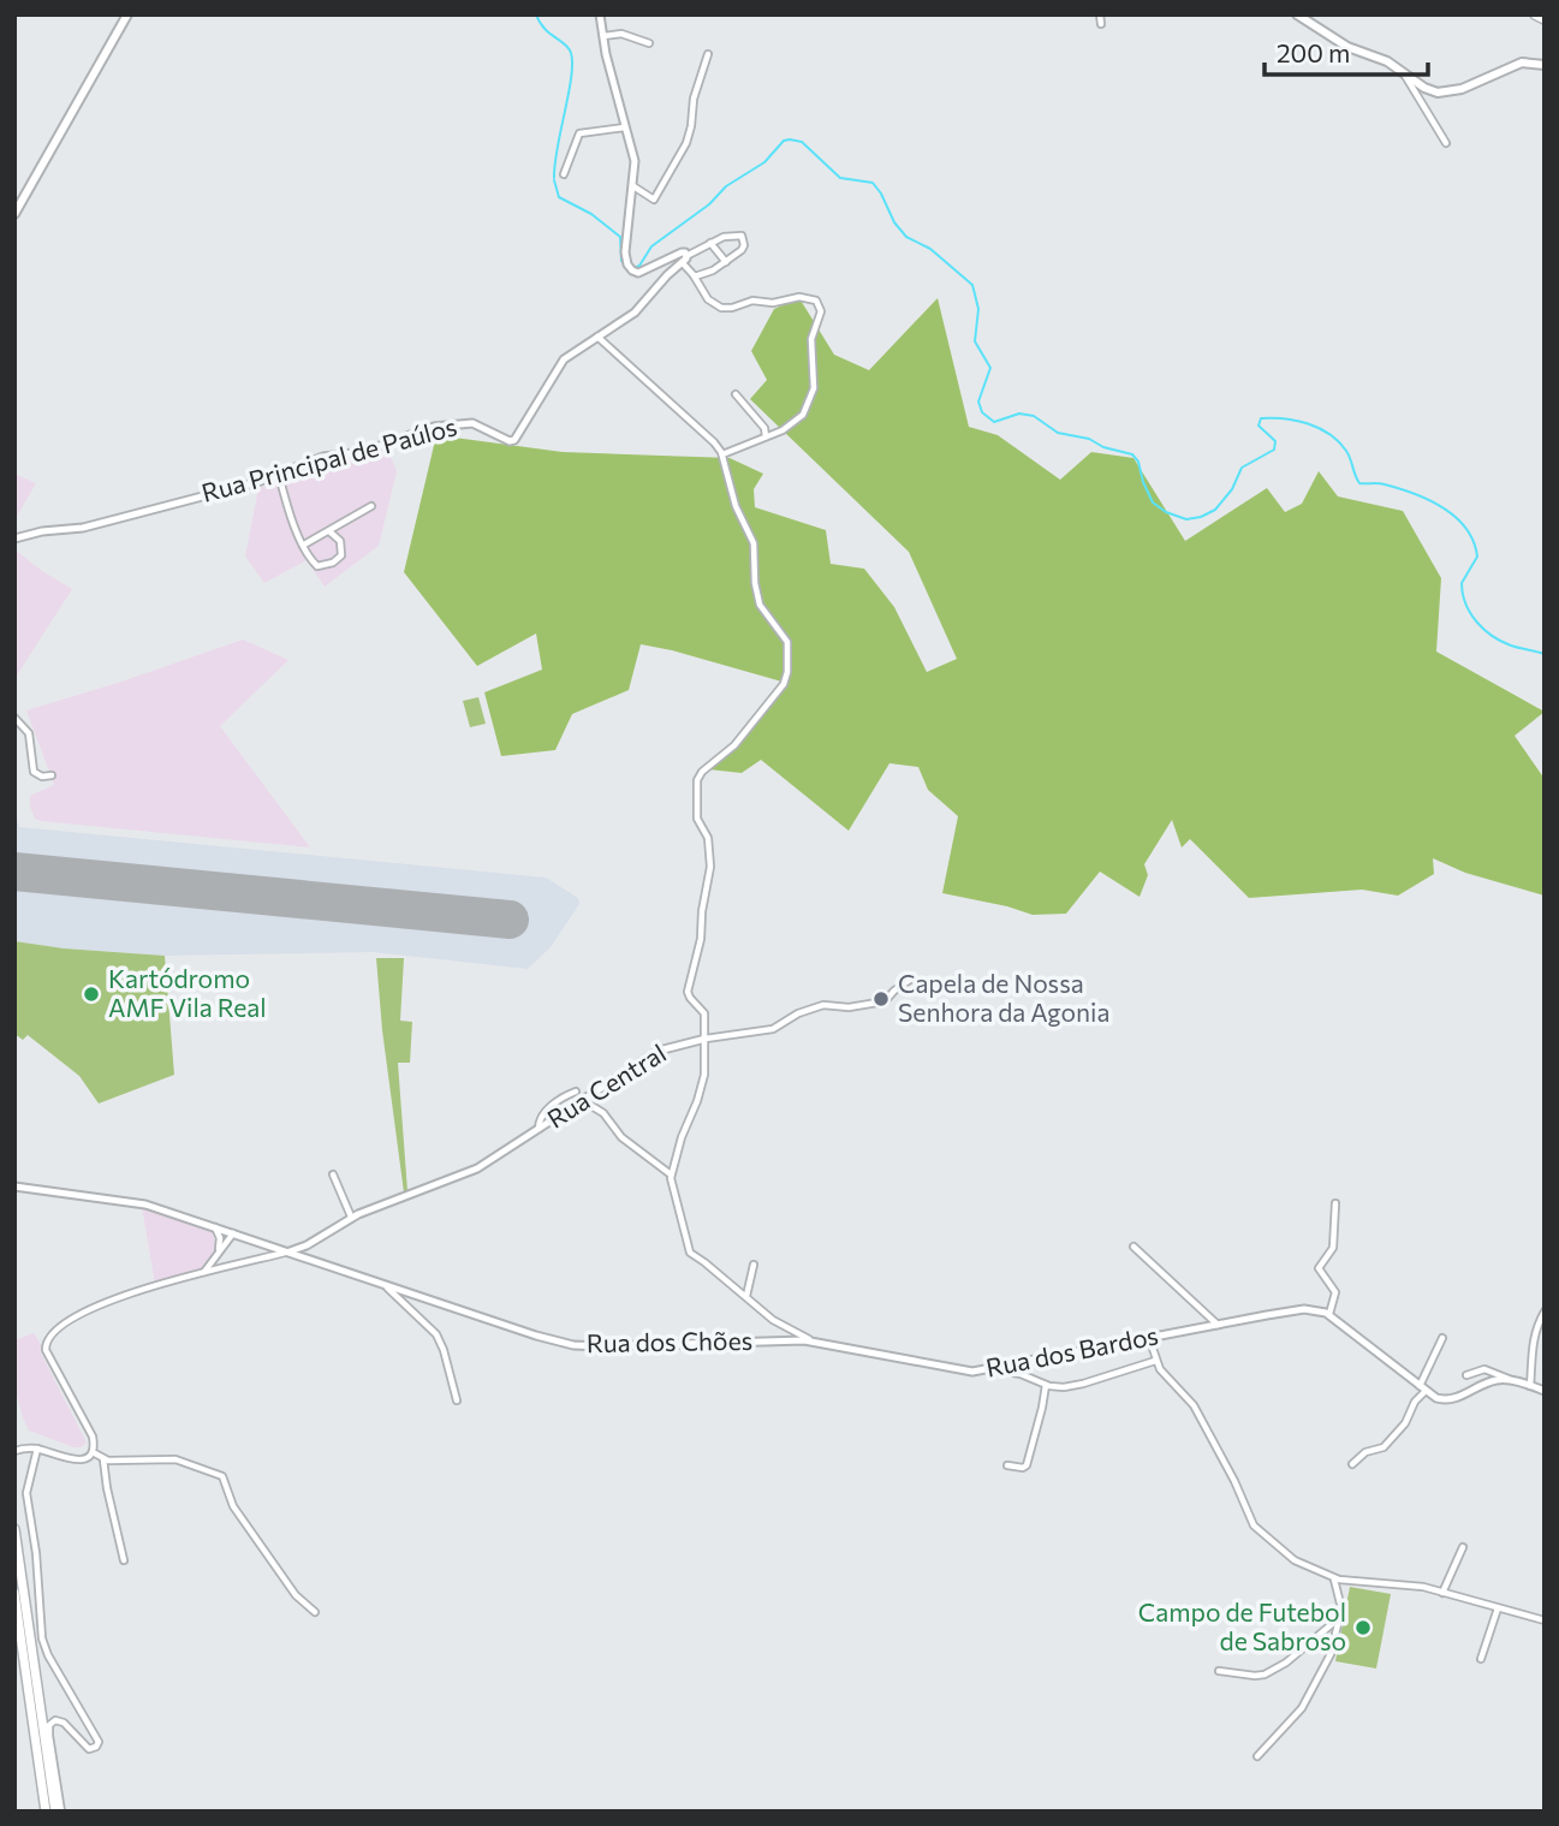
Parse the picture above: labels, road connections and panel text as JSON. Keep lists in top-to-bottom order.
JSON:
{
  "streets": {
    "main road": [
      "Rua Principal de Paúlos",
      "Rua Central",
      "Rua dos Chões",
      "Rua dos Bardos"
    ]
  },
  "crossings": [
    ["Rua Central", "Rua dos Chões"],
    ["Rua dos Chões", "Rua dos Bardos"]
  ],
  "places": ["Kartódromo AMF Vila Real", "Capela de Nossa Senhora da Agonia", "Campo de Futebol de Sabroso"],
  "scale_bar": "200 m"
}
